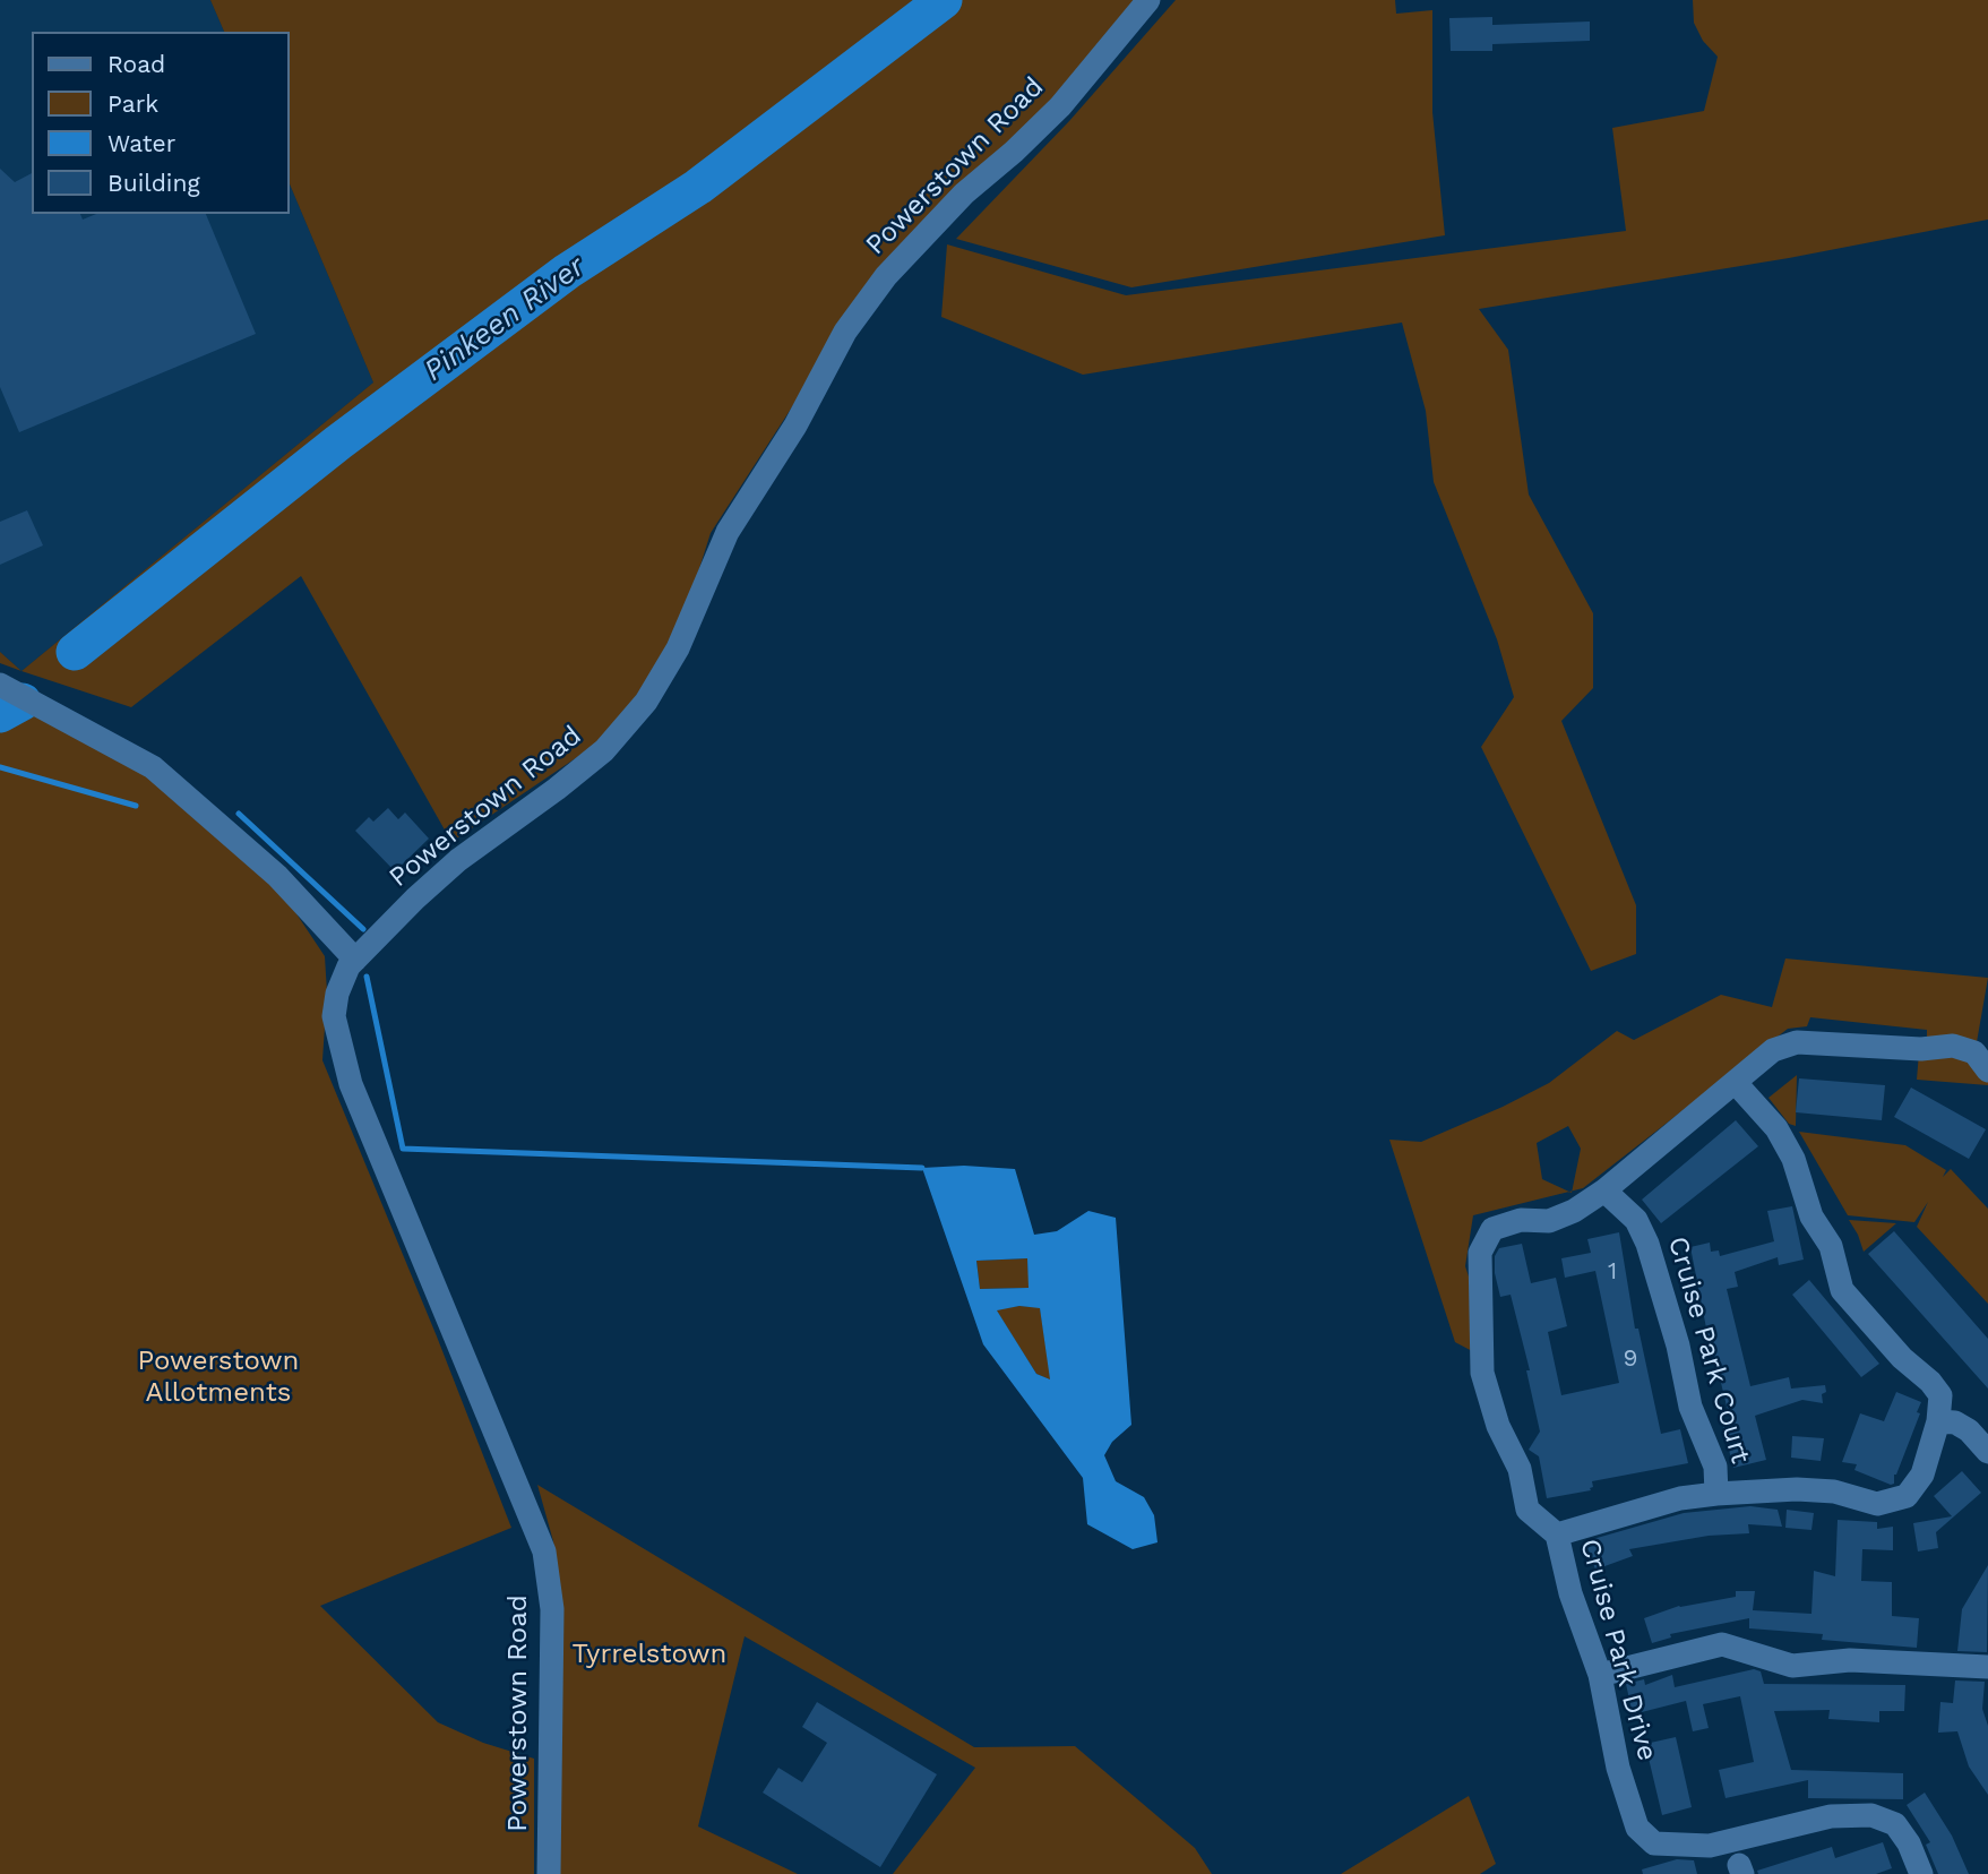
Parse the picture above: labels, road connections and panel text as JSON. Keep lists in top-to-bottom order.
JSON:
{
  "streets": {
    "street": ["Powerstown Road", "Cruise Park Court", "Cruise Park Drive"]
  },
  "crossings": [
    ["Cruise Park Court", "Cruise Park Drive"]
  ],
  "water": ["Pinkeen River"],
  "parks": ["Powerstown Allotments", "Tyrrelstown"],
  "house_numbers": ["1", "9"],
  "legend": [
    "Road",
    "Park",
    "Water",
    "Building"
  ]
}
